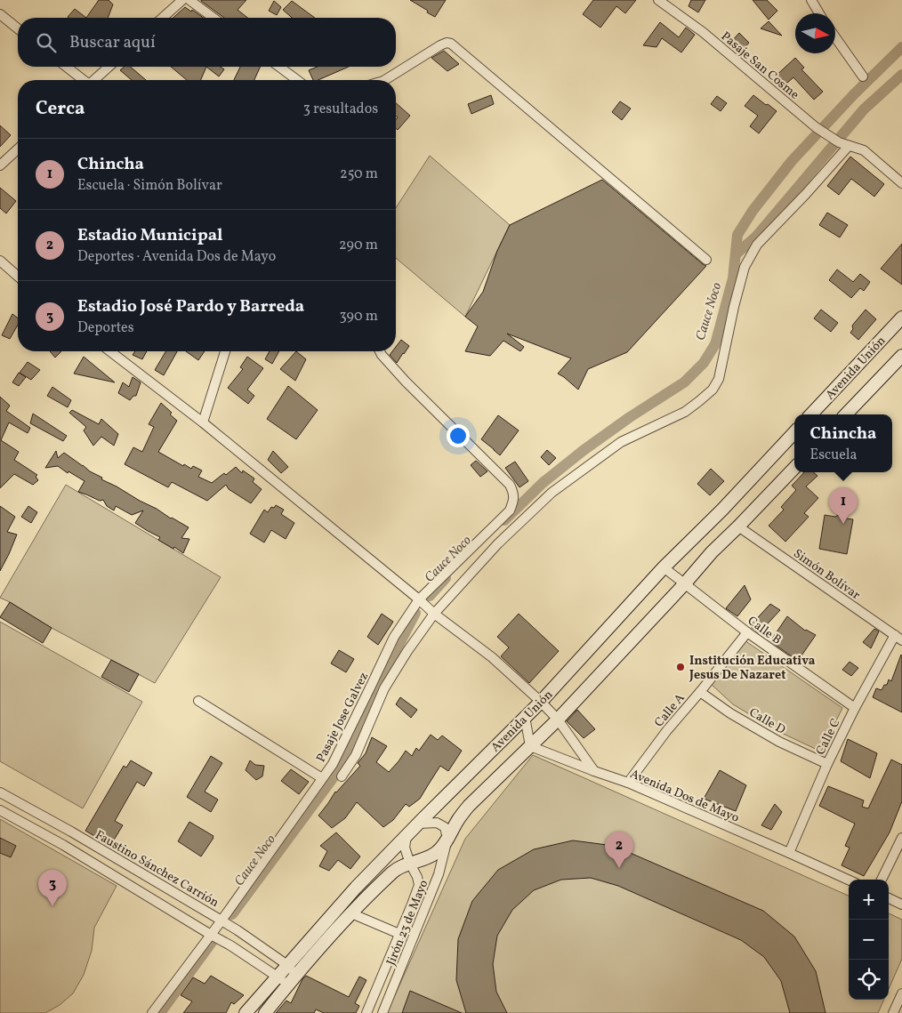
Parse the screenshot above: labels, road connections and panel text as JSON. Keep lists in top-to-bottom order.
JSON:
{
  "streets": {
    "main road": ["Avenida Unión"],
    "street": [
      "Pasaje San Cosme",
      "Simón Bolívar",
      "Calle B",
      "Calle A",
      "Pasaje Jose Galvez",
      "Calle D",
      "Calle C",
      "Avenida Dos de Mayo",
      "Faustino Sánchez Carrión",
      "Jirón 23 de Mayo"
    ]
  },
  "crossings": [
    ["Avenida Unión", "Simón Bolívar"],
    ["Avenida Unión", "Calle B"],
    ["Avenida Unión", "Avenida Dos de Mayo"],
    ["Avenida Unión", "Faustino Sánchez Carrión"],
    ["Avenida Unión", "Jirón 23 de Mayo"],
    ["Simón Bolívar", "Calle C"],
    ["Calle B", "Calle A"],
    ["Calle B", "Calle C"],
    ["Calle A", "Calle D"],
    ["Calle A", "Avenida Dos de Mayo"],
    ["Pasaje Jose Galvez", "Faustino Sánchez Carrión"],
    ["Calle D", "Calle C"],
    ["Calle C", "Avenida Dos de Mayo"]
  ],
  "water": ["Cauce Noco"],
  "places": ["Institución Educativa Jesus De Nazaret"],
  "north": "right",
  "page": {
    "search": "Buscar aquí",
    "heading": ["Cerca", "3 resultados"],
    "list": [
      {
        "mark": "1",
        "name": "Chincha",
        "note": "Escuela · Simón Bolívar",
        "value": "250 m"
      },
      {
        "mark": "2",
        "name": "Estadio Municipal",
        "note": "Deportes · Avenida Dos de Mayo",
        "value": "290 m"
      },
      {
        "mark": "3",
        "name": "Estadio José Pardo y Barreda",
        "note": "Deportes",
        "value": "390 m"
      }
    ],
    "popup": ["Chincha", "Escuela"],
    "pins": ["1", "2", "3"],
    "map_buttons": ["+", "−"]
  }
}
